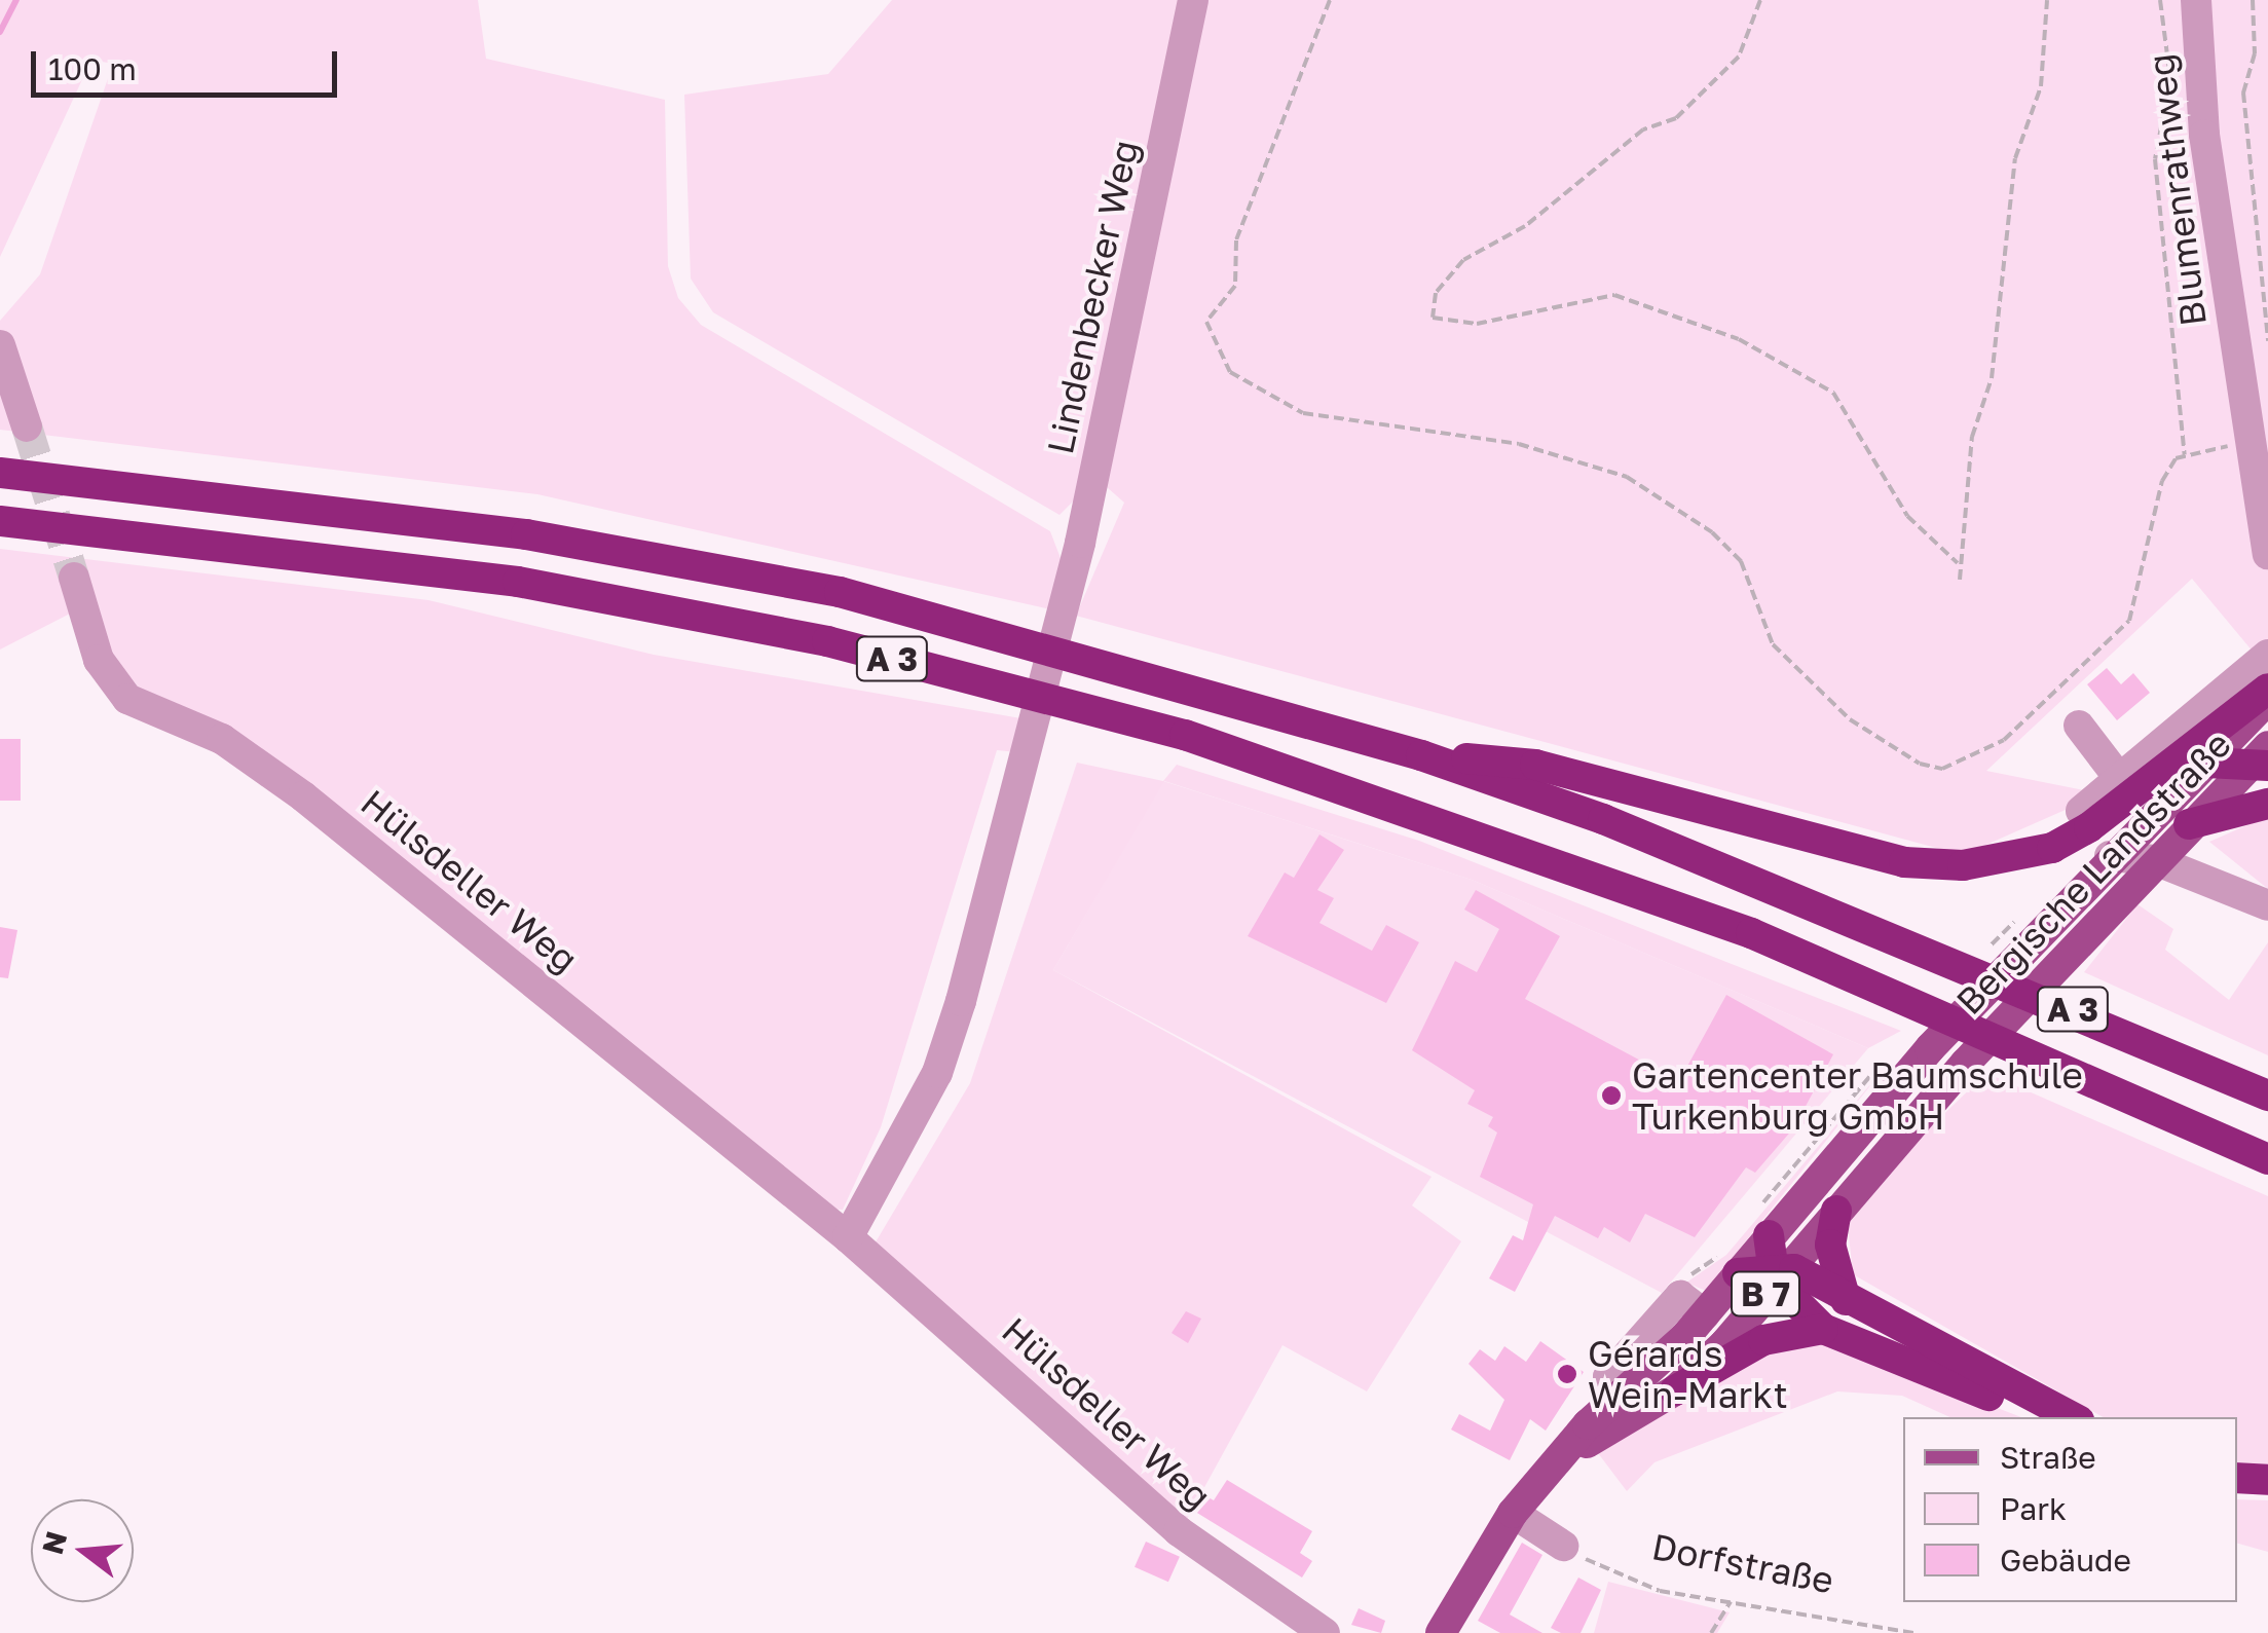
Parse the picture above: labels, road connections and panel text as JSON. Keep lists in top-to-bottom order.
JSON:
{
  "streets": {
    "highway": ["A 3"],
    "main road": ["Bergische Landstraße", "B 7"],
    "street": ["Blumenrathweg", "Lindenbecker Weg", "Hülsdeller Weg"],
    "path": ["Dorfstraße"]
  },
  "crossings": [
    ["Lindenbecker Weg", "Hülsdeller Weg"]
  ],
  "places": ["Gartencenter Baumschule Turkenburg GmbH", "Gérards Wein-Markt"],
  "legend": ["Straße", "Park", "Gebäude"],
  "scale_bar": "100 m",
  "north": "left"
}
